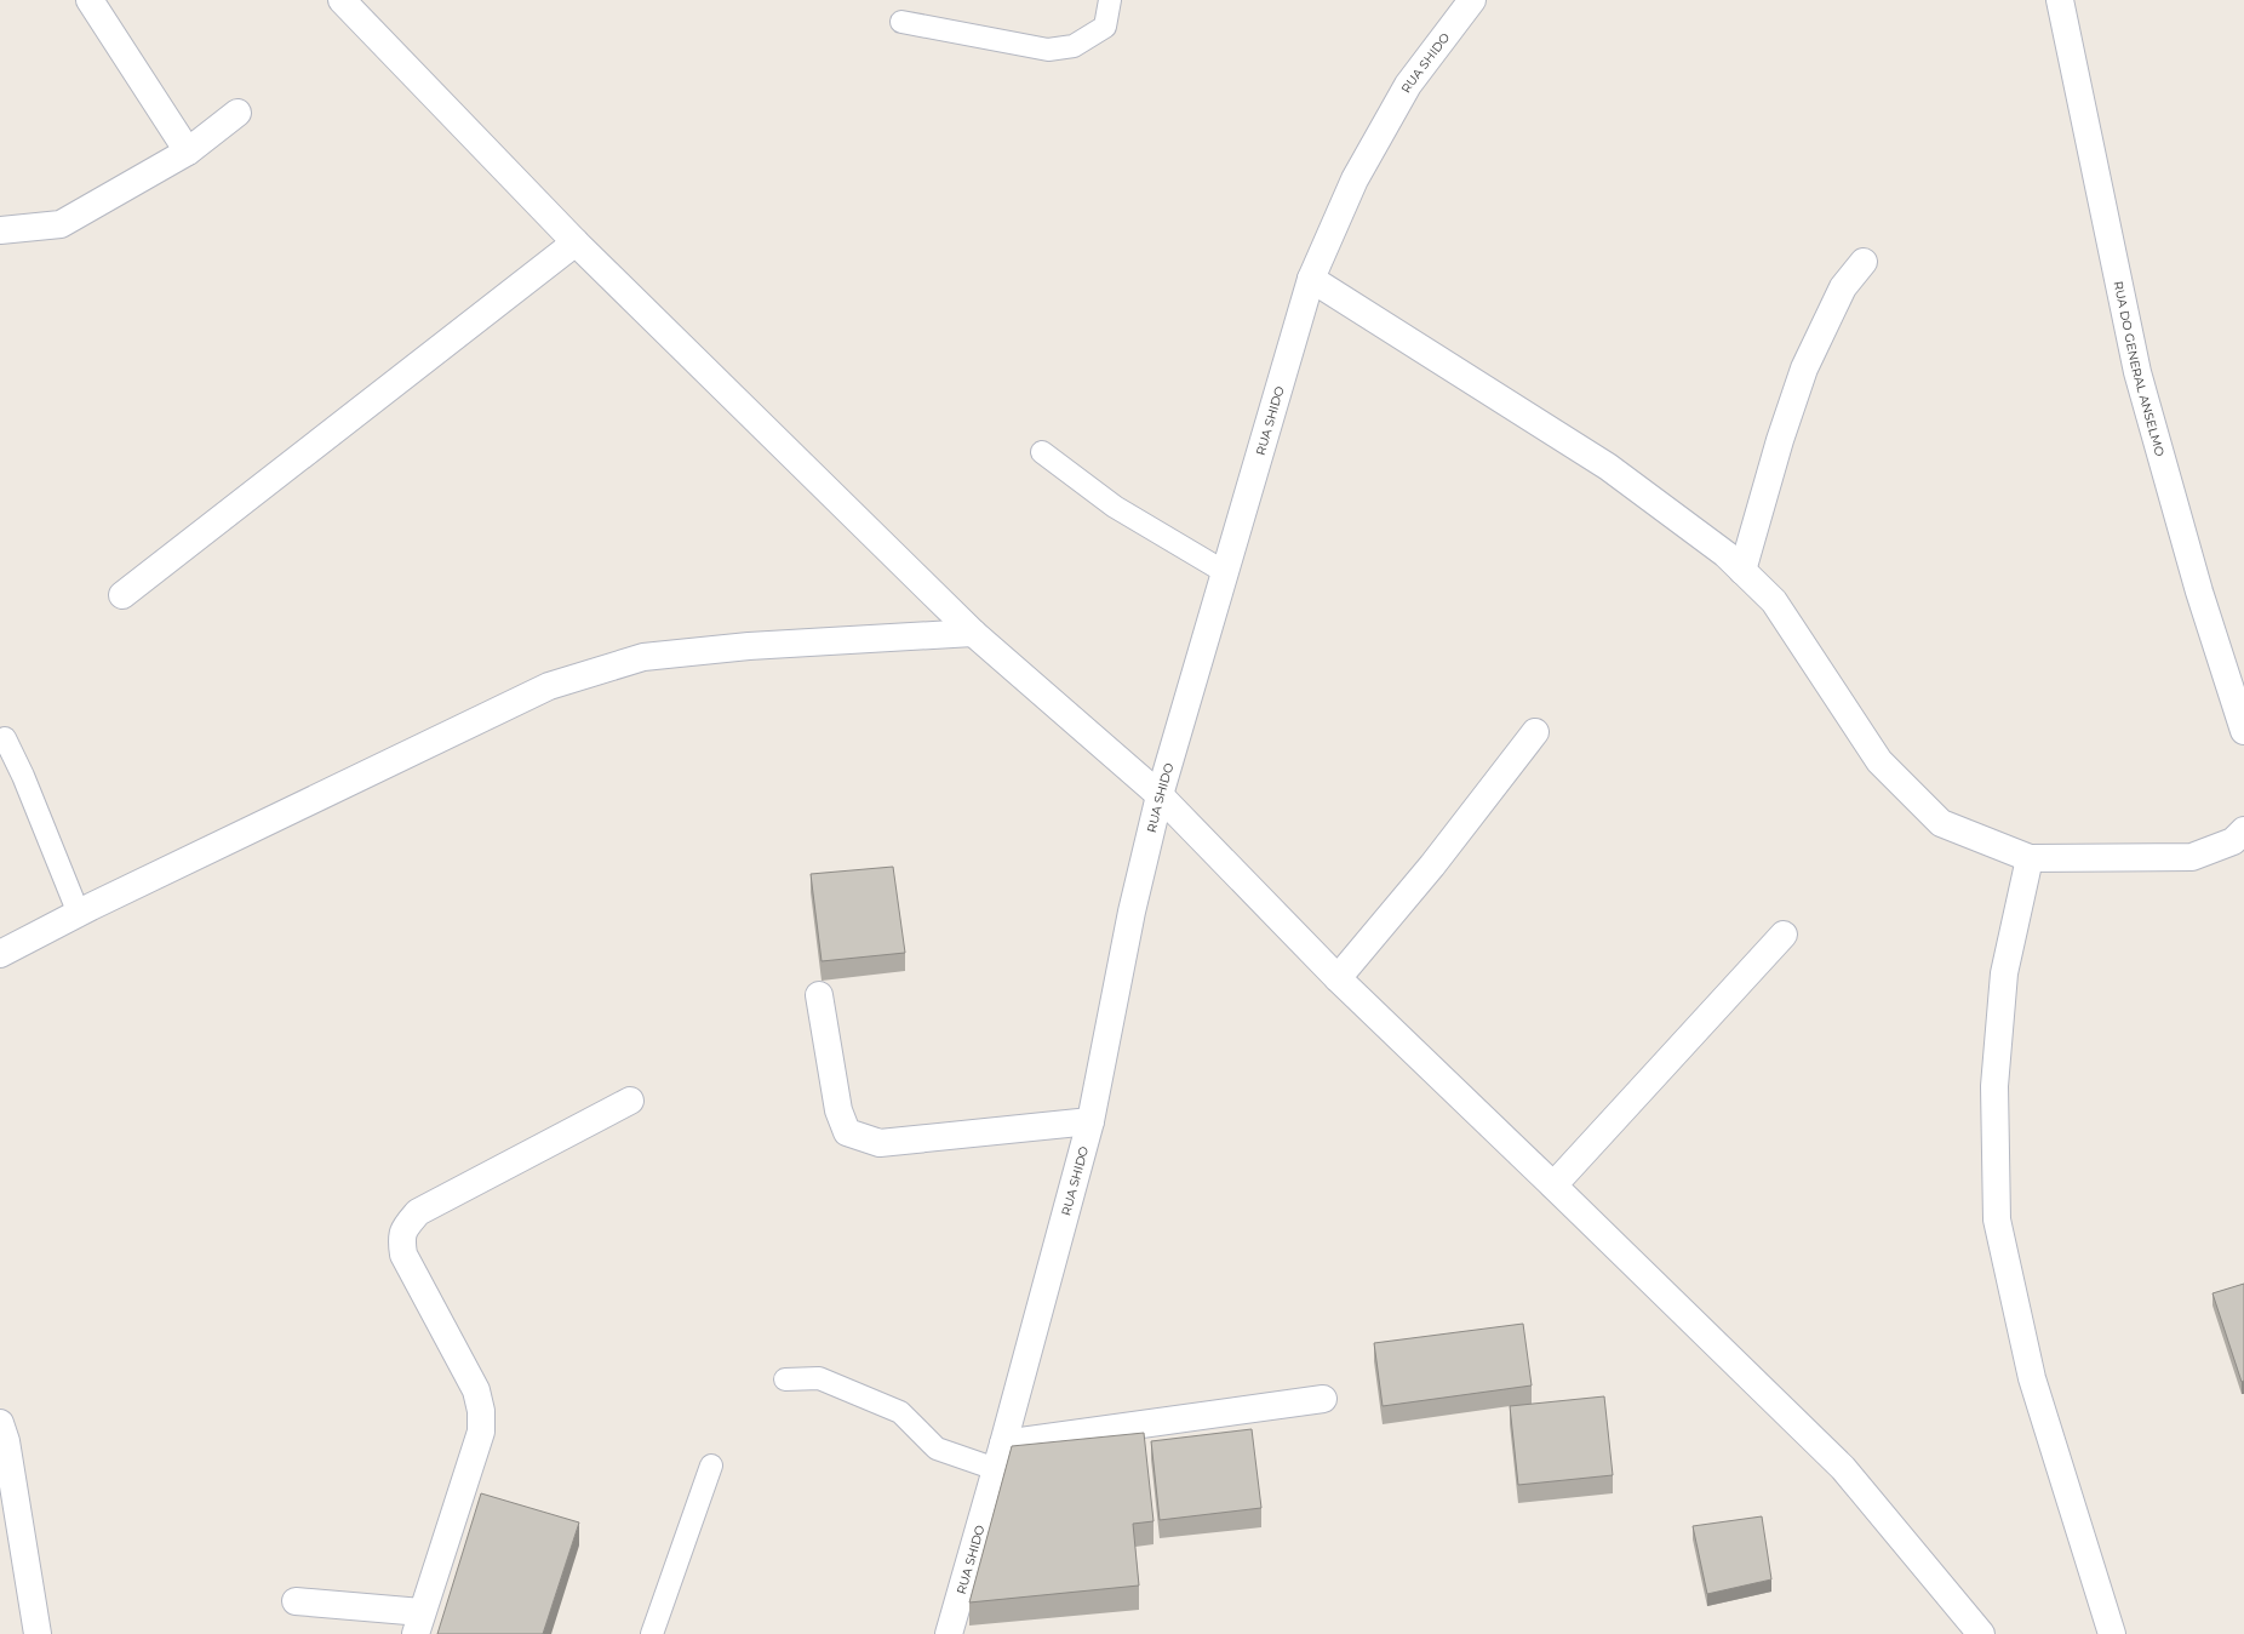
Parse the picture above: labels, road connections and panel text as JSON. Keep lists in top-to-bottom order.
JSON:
{
  "streets": {
    "street": ["RUA SHIDO", "RUA DO GENERAL ANSELMO"]
  }
}
